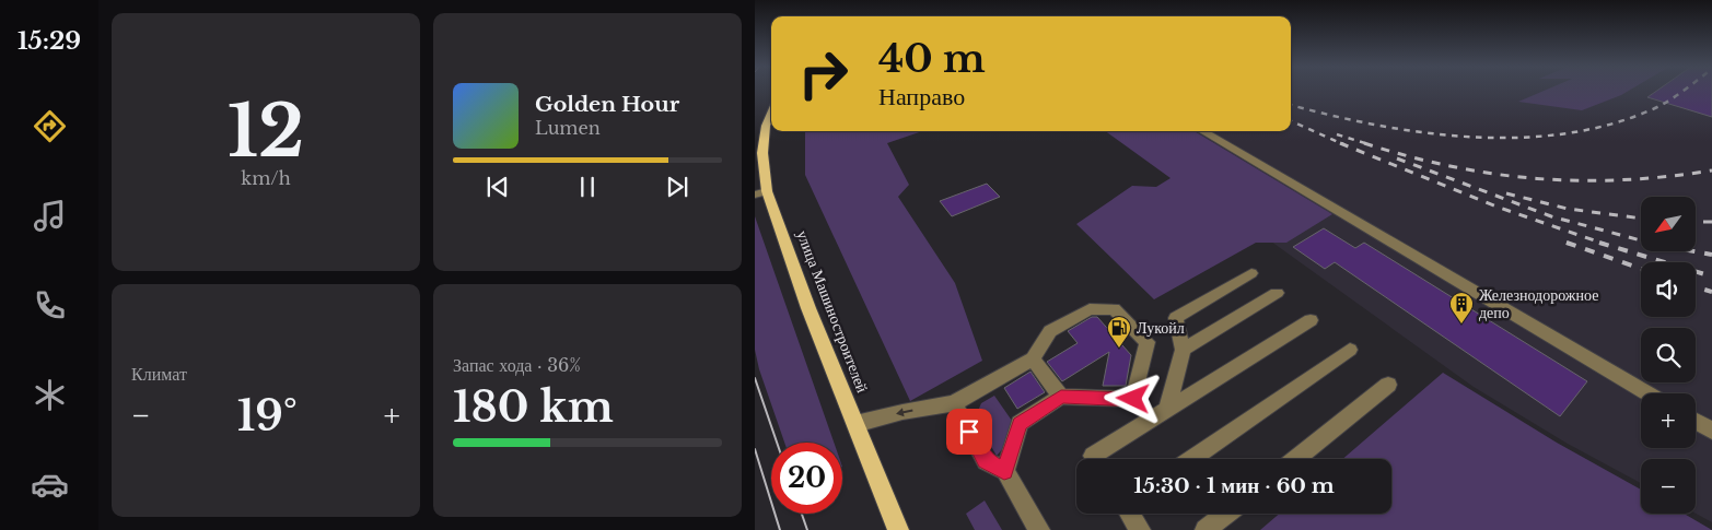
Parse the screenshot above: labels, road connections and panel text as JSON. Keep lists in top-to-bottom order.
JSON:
{
  "streets": {
    "main road": ["улица Машиностроителей"]
  },
  "places": {
    "building": ["Железнодорожное депо"],
    "fuel station": ["Лукойл"]
  },
  "north": "bottom left",
  "page": {
    "tabs": "15:29",
    "tile": [
      ["12", "km/h"],
      "Климат",
      ["Запас хода · 36%", "180 km"]
    ],
    "turn": ["40 m", "Направо"],
    "song": ["Golden Hour", "Lumen"],
    "map_buttons": ["+", "−"],
    "heat": ["−", "19°", "+"],
    "limit": "20",
    "trip": "15:30 · 1 мин · 60 m"
  }
}
